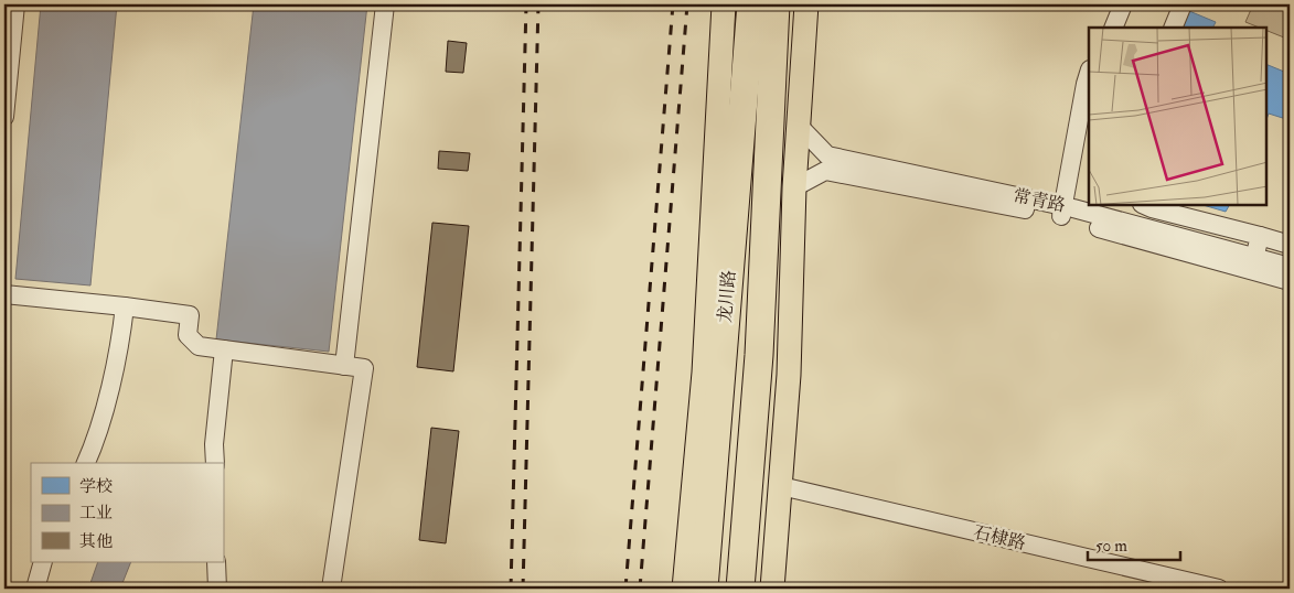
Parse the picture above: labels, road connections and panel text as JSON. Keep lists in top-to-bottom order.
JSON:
{
  "streets": {
    "highway": ["龙川路"],
    "street": ["常青路", "石棣路"]
  },
  "legend": ["学校", "工业", "其他"],
  "scale_bar": "50 m"
}
